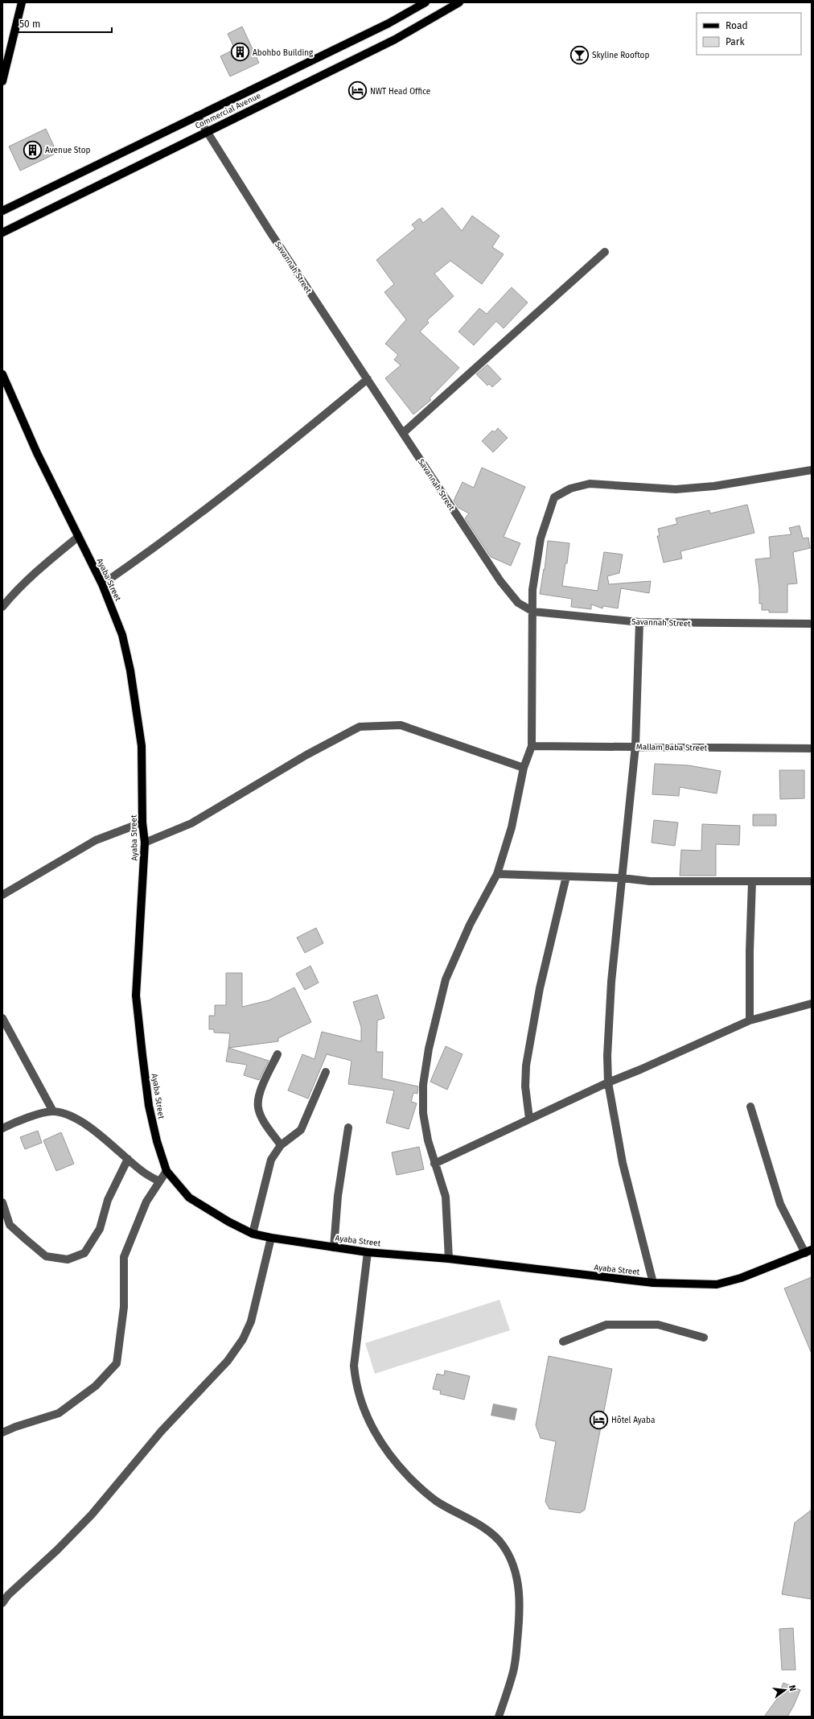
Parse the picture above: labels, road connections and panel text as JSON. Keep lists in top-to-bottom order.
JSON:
{
  "streets": {
    "main road": ["Commercial Avenue", "Ayaba Street"],
    "street": ["Savannah Street", "Mallam Baba Street"]
  },
  "crossings": [
    ["Commercial Avenue", "Savannah Street"]
  ],
  "places": {
    "building": ["Abohbo Building", "Avenue Stop"],
    "bar": ["Skyline Rooftop"],
    "hotel": ["NWT Head Office", "Hôtel Ayaba"]
  },
  "legend": ["Road", "Park"],
  "scale_bar": "50 m",
  "north": "right"
}
